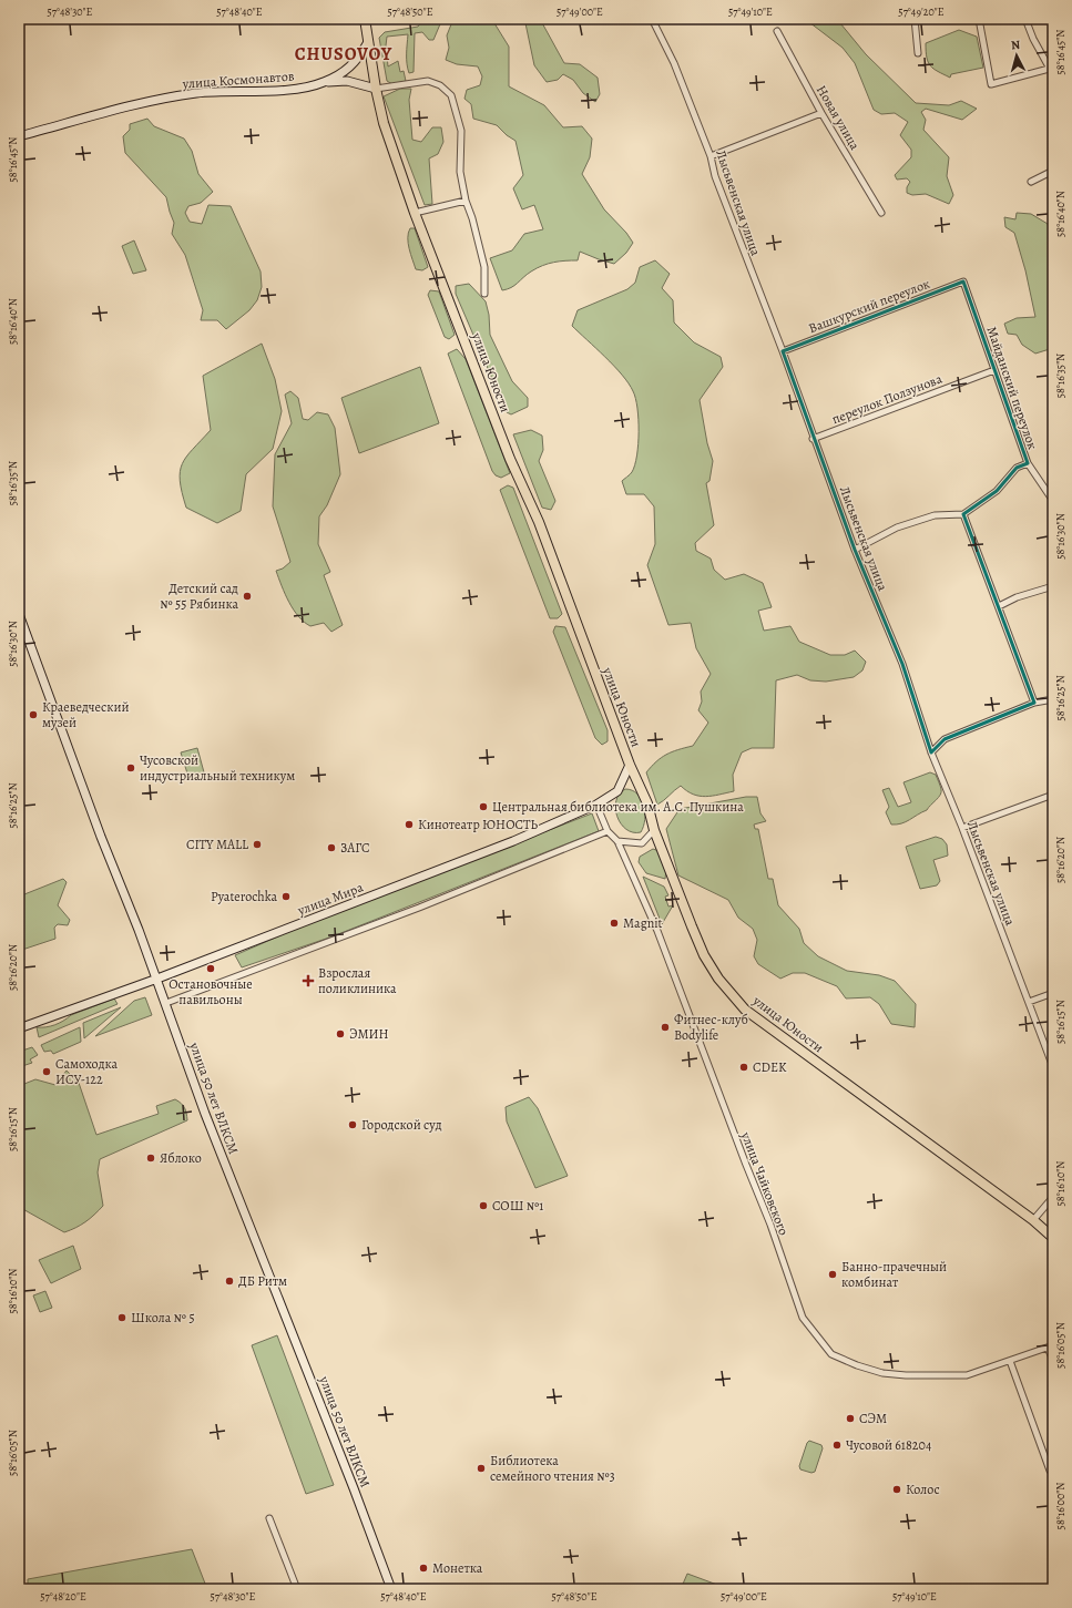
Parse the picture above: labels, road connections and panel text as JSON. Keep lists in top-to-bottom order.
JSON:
{
  "streets": {
    "main road": ["улица Юности"],
    "street": [
      "улица Космонавтов",
      "Новая улица",
      "Лысьвенская улица",
      "Вашкурский переулок",
      "Майданский переулок",
      "переулок Ползунова",
      "улица Мира",
      "улица 50 лет ВЛКСМ",
      "улица Чайковского"
    ]
  },
  "crossings": [
    ["улица Космонавтов", "улица Юности"],
    ["Лысьвенская улица", "Вашкурский переулок"],
    ["Лысьвенская улица", "переулок Ползунова"],
    ["Вашкурский переулок", "Майданский переулок"],
    ["улица Юности", "улица Мира"],
    ["Майданский переулок", "переулок Ползунова"],
    ["улица Мира", "улица 50 лет ВЛКСМ"],
    ["улица Мира", "улица Чайковского"]
  ],
  "districts": ["CHUSOVOY"],
  "places": {
    "other": [
      "Детский сад № 55 Рябинка",
      "Краеведческий музей",
      "Чусовской индустриальный техникум",
      "Центральная библиотека им. А.С. Пушкина",
      "Кинотеатр ЮНОСТЬ",
      "CITY MALL",
      "ЗАГС",
      "Pyaterochka",
      "Magnit",
      "Остановочные павильоны",
      "Фитнес-клуб Bodylife",
      "ЭМИН",
      "CDEK",
      "Самоходка ИСУ-122",
      "Городской суд",
      "Яблоко",
      "СОШ №1",
      "Банно-прачечный комбинат",
      "ДБ Ритм",
      "Школа № 5",
      "СЭМ",
      "Чусовой 618204",
      "Библиотека семейного чтения №3",
      "Колос",
      "Монетка"
    ],
    "health": ["Взрослая поликлиника"]
  },
  "north": "top",
  "coordinates": [
    "57°48'30\"E",
    "57°48'40\"E",
    "57°48'50\"E",
    "57°49'00\"E",
    "57°49'10\"E",
    "57°49'20\"E",
    "58°16'45\"N",
    "58°16'40\"N",
    "58°16'35\"N",
    "58°16'30\"N",
    "58°16'25\"N",
    "58°16'20\"N",
    "58°16'15\"N",
    "58°16'10\"N",
    "58°16'05\"N",
    "58°16'00\"N",
    "57°48'20\"E"
  ]
}
